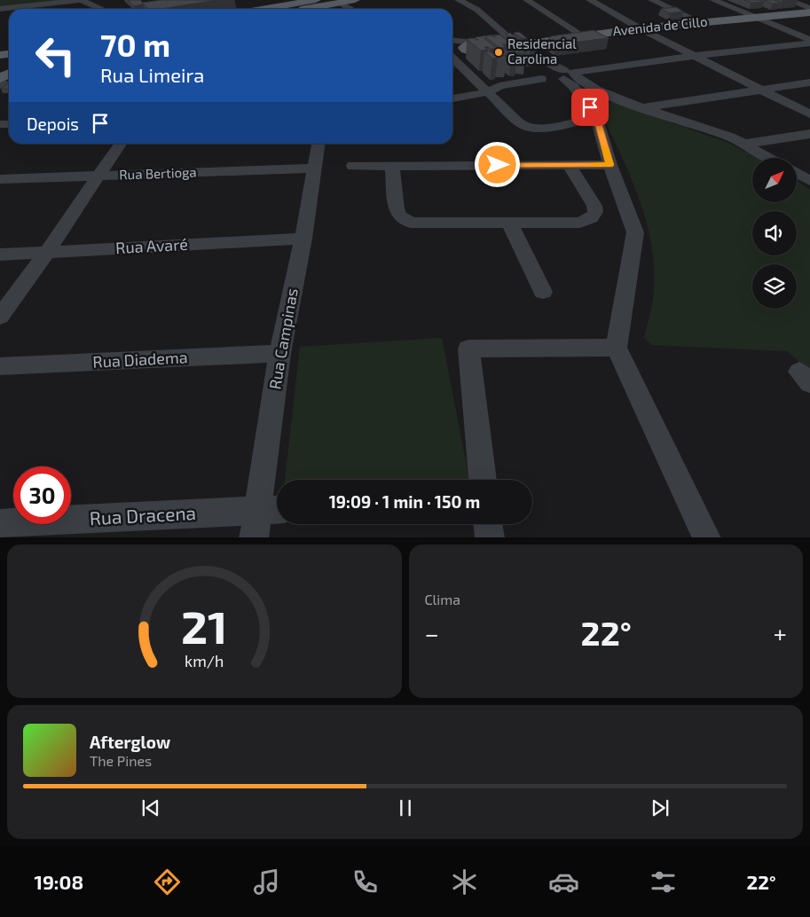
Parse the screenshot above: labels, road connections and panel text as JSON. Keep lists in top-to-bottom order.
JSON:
{
  "streets": {
    "main road": ["Avenida de Cillo"],
    "street": [
      "Rua Bertioga",
      "Rua Avaré",
      "Rua Campinas",
      "Rua Diadema",
      "Rua Dracena"
    ]
  },
  "crossings": [
    ["Rua Bertioga", "Rua Campinas"],
    ["Rua Avaré", "Rua Campinas"],
    ["Rua Campinas", "Rua Diadema"],
    ["Rua Campinas", "Rua Dracena"]
  ],
  "places": ["Residencial Carolina"],
  "north": "top right",
  "page": {
    "turn": ["70 m", "Rua Limeira"],
    "then": "Depois",
    "limit": "30",
    "trip": "19:09 · 1 min · 150 m",
    "tile": "Clima",
    "heat": ["−", "22°", "+"],
    "song": ["Afterglow", "The Pines"],
    "tabs": ["19:08", "22°"],
    "gauge": ["21", "km/h"]
  }
}
